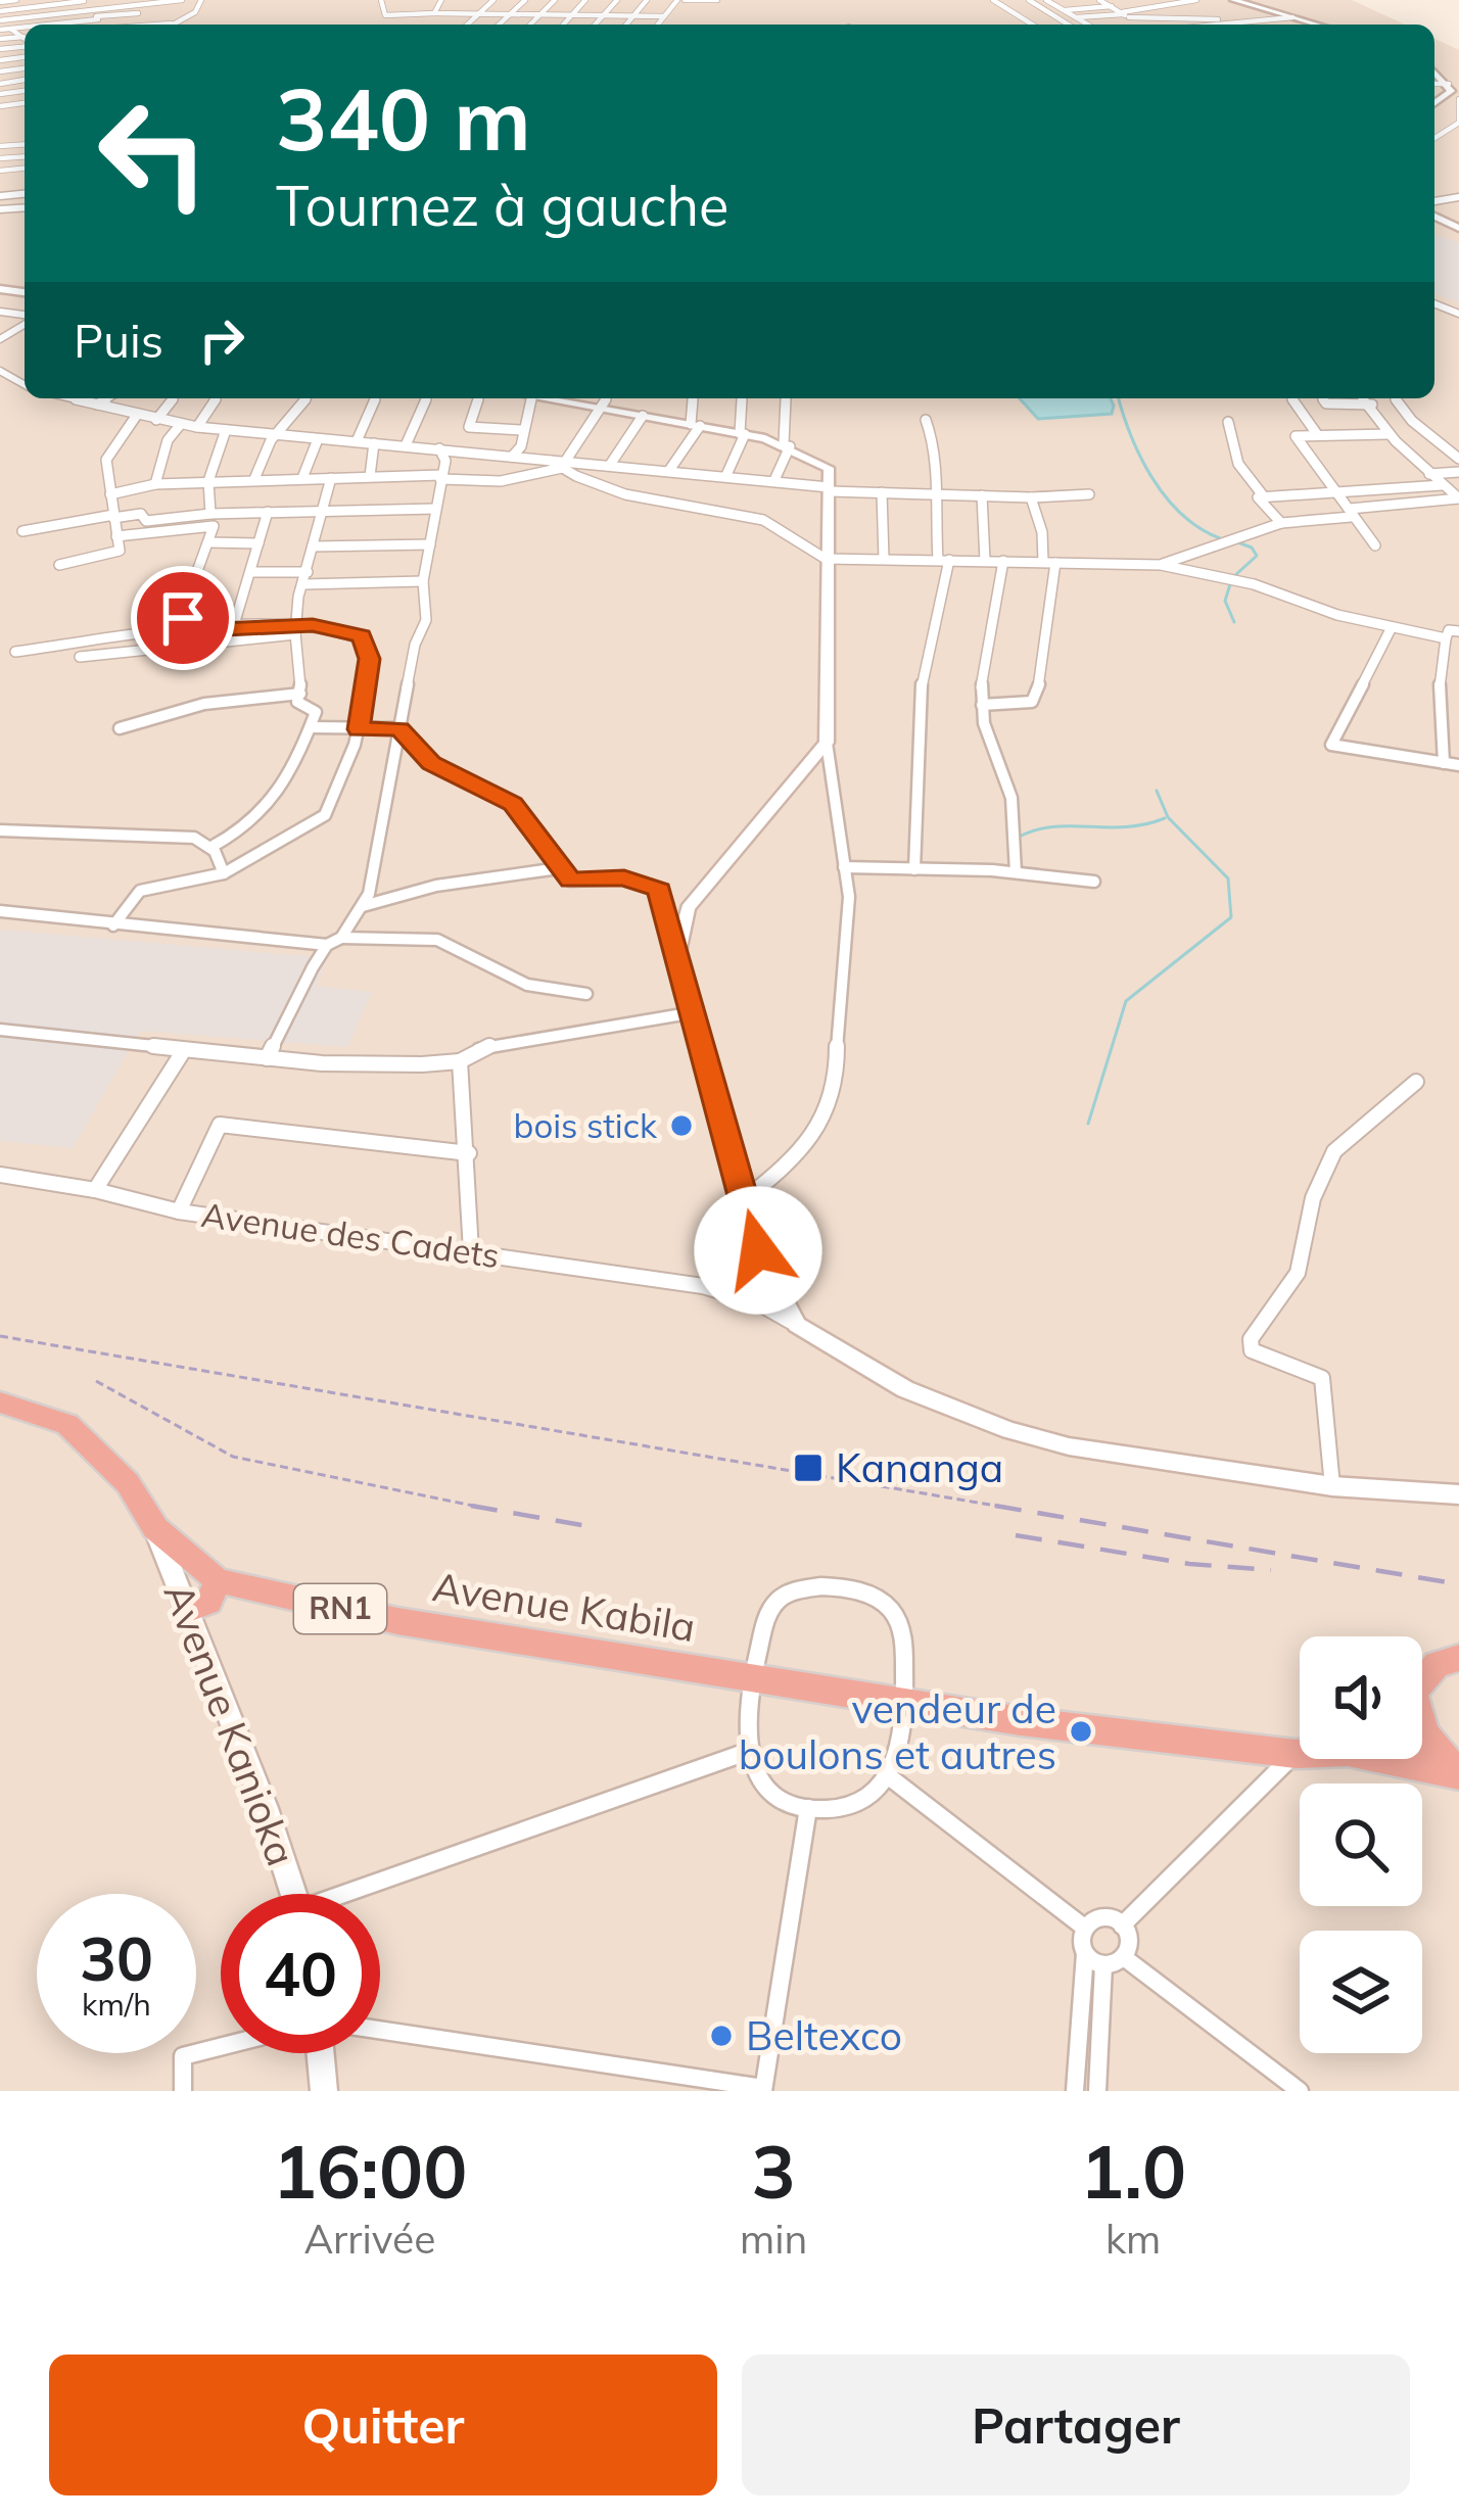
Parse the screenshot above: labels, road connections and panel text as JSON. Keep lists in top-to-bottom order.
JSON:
{
  "streets": {
    "highway": ["Avenue Kabila", "RN1"],
    "street": ["Avenue des Cadets", "Avenue Kanioka"]
  },
  "crossings": [
    ["Avenue Kabila", "RN1"],
    ["Avenue Kabila", "Avenue Kanioka"]
  ],
  "places": {
    "other": ["bois stick", "vendeur de boulons et autres", "Beltexco"],
    "transit": ["Kananga"]
  },
  "page": {
    "turn": ["340 m", "Tournez à gauche"],
    "then": "Puis",
    "speed": "30 km/h",
    "limit": "40",
    "eta": [
      "16:00",
      "Arrivée",
      "3",
      "min",
      "1.0",
      "km"
    ],
    "buttons": ["Quitter", "Partager"]
  }
}
